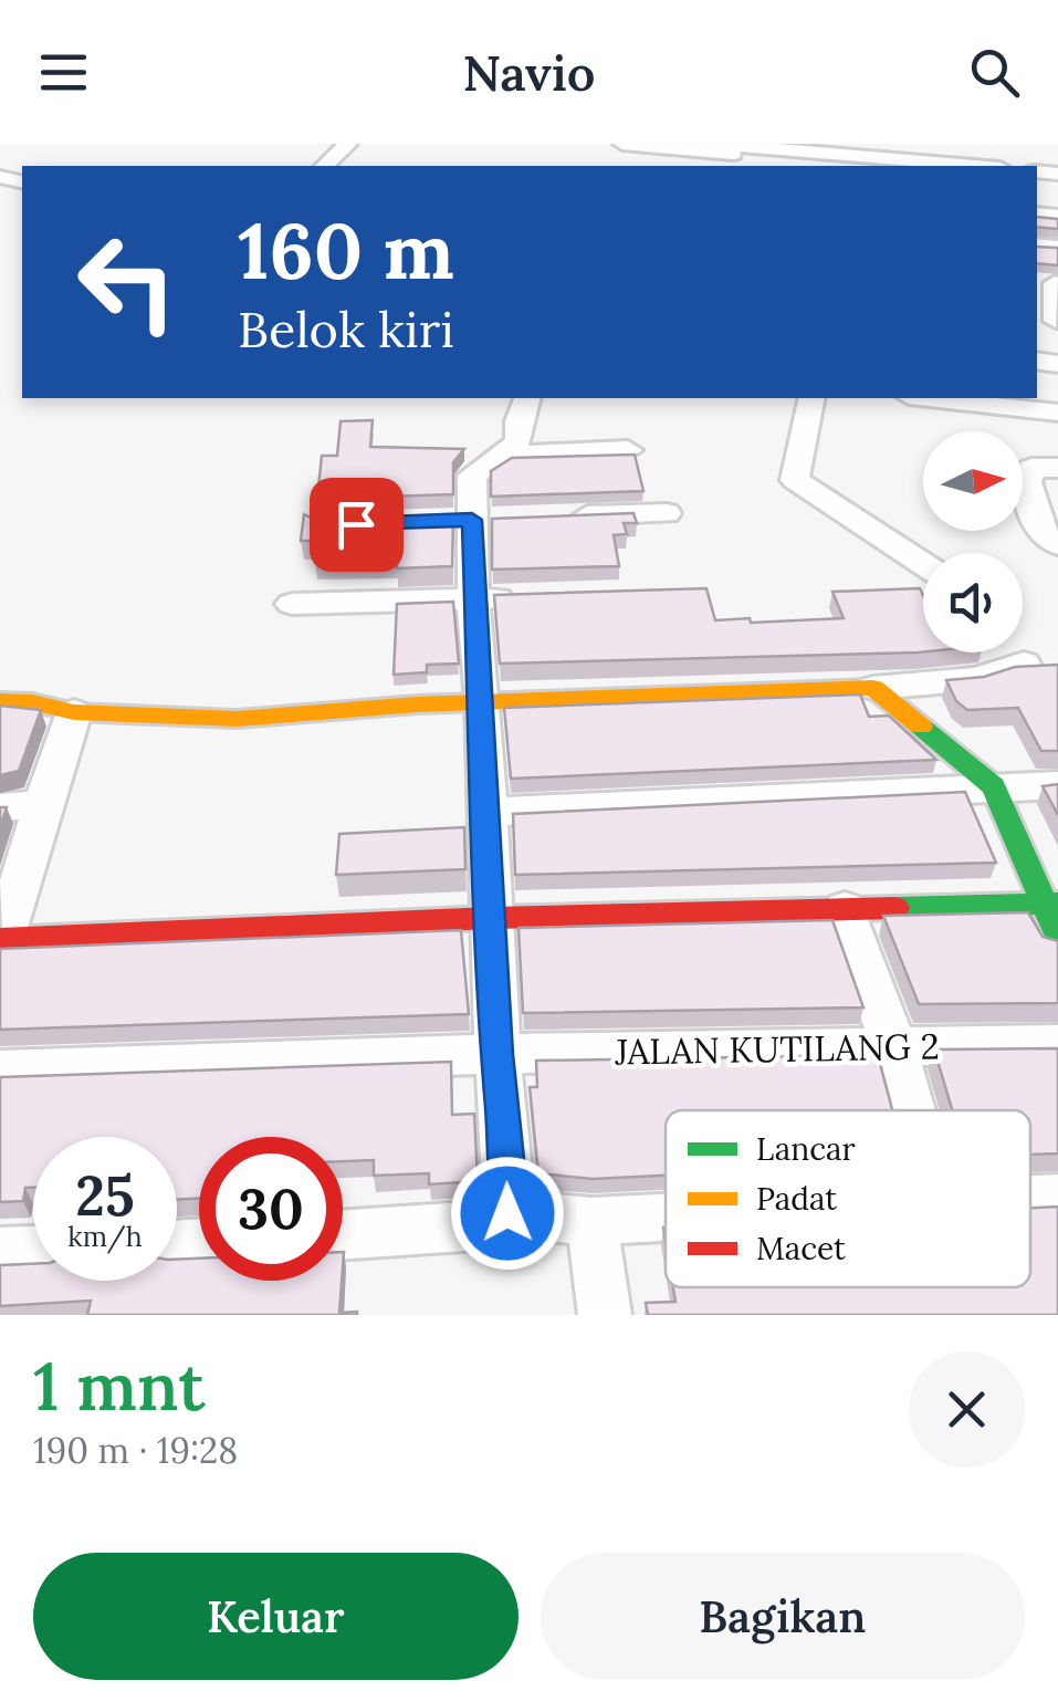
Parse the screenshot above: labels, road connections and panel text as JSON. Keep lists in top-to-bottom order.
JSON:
{
  "streets": {
    "street": ["JALAN KUTILANG 2"]
  },
  "legend": ["Lancar", "Padat", "Macet"],
  "north": "right",
  "page": {
    "header": "Navio",
    "turn": ["160 m", "Belok kiri"],
    "speed": "25 km/h",
    "limit": "30",
    "heading": ["1 mnt", "190 m · 19:28"],
    "buttons": ["Keluar", "Bagikan"]
  }
}
